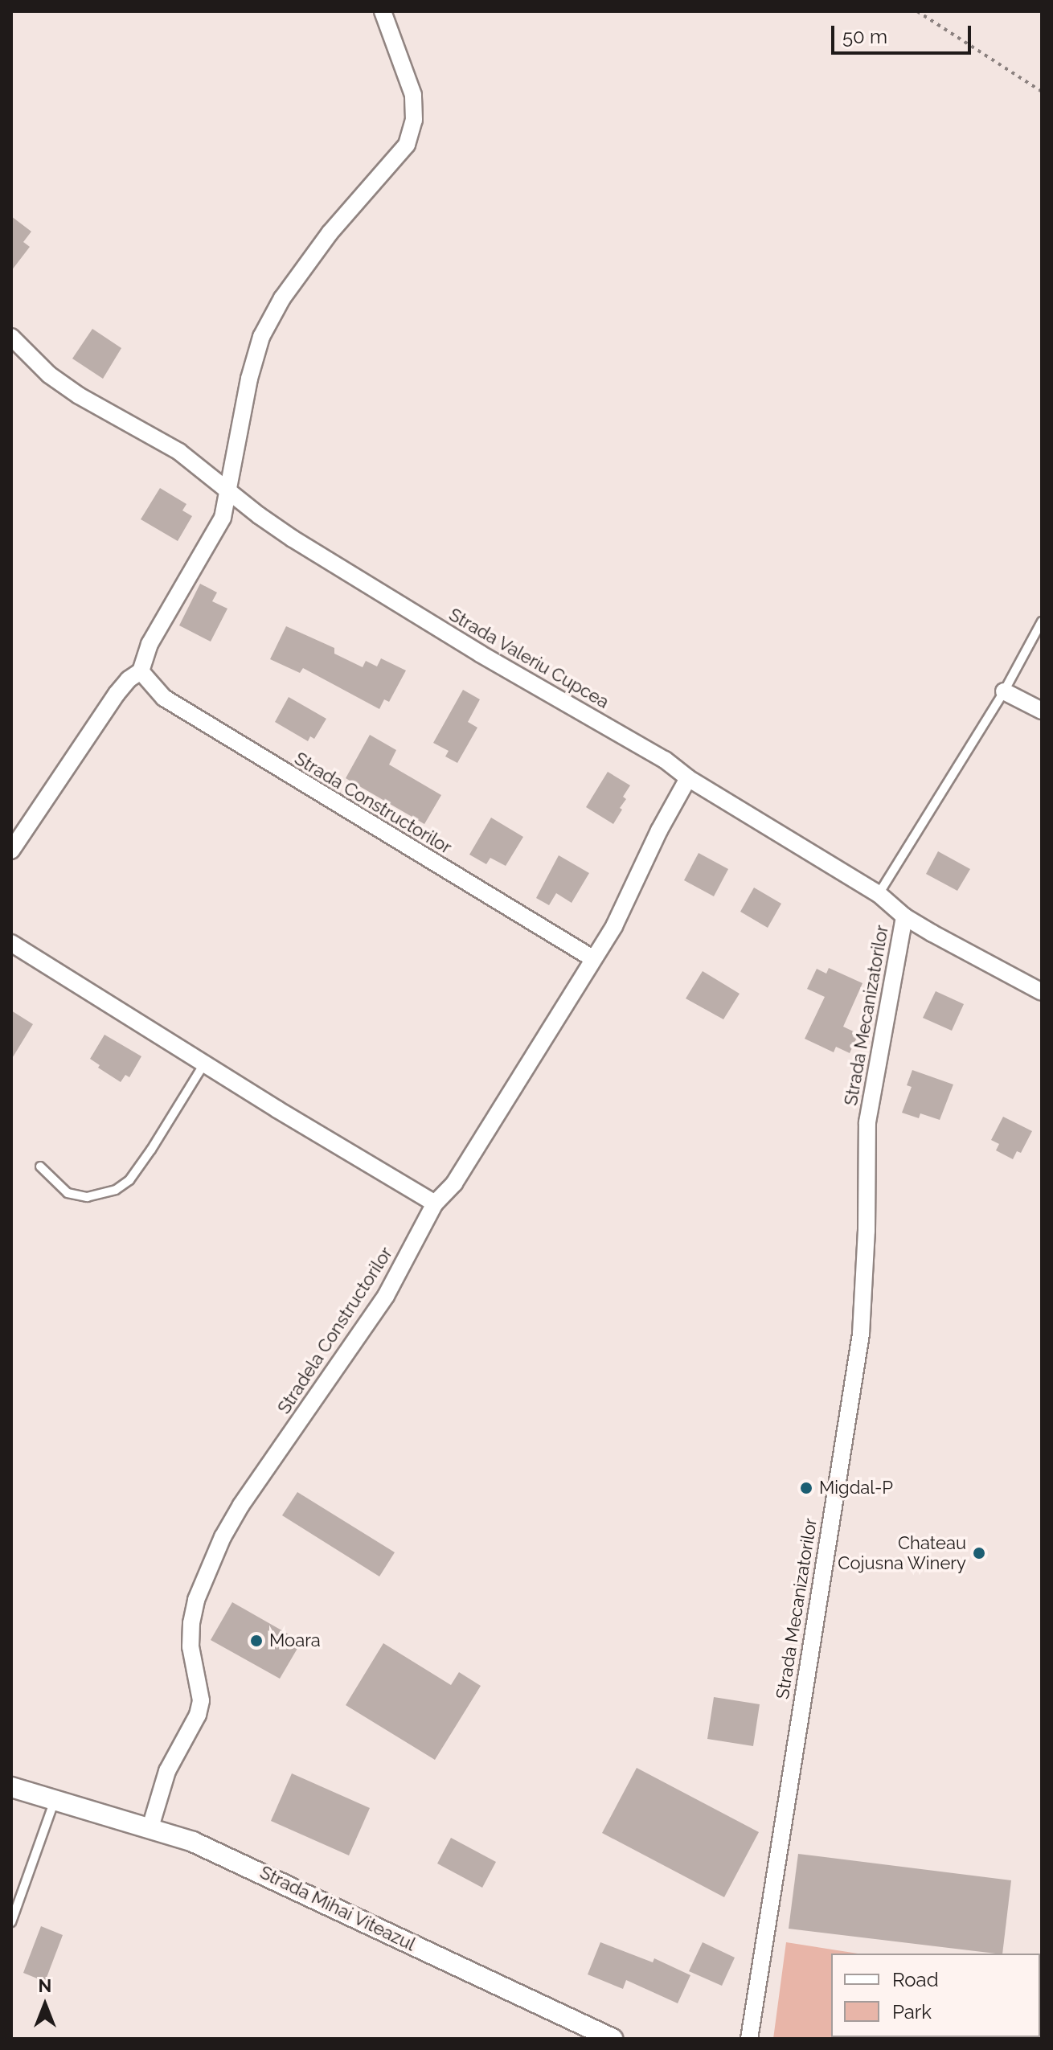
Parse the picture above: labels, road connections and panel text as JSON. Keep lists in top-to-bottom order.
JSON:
{
  "streets": {
    "street": [
      "Strada Valeriu Cupcea",
      "Strada Constructorilor",
      "Strada Mecanizatorilor",
      "Stradela Constructorilor",
      "Strada Mihai Viteazul"
    ]
  },
  "crossings": [
    ["Strada Valeriu Cupcea", "Strada Mecanizatorilor"],
    ["Strada Valeriu Cupcea", "Stradela Constructorilor"],
    ["Strada Constructorilor", "Stradela Constructorilor"],
    ["Stradela Constructorilor", "Strada Mihai Viteazul"]
  ],
  "places": ["Migdal-P", "Chateau Cojusna Winery", "Moara"],
  "legend": ["Road", "Park"],
  "scale_bar": "50 m",
  "north": "top"
}
